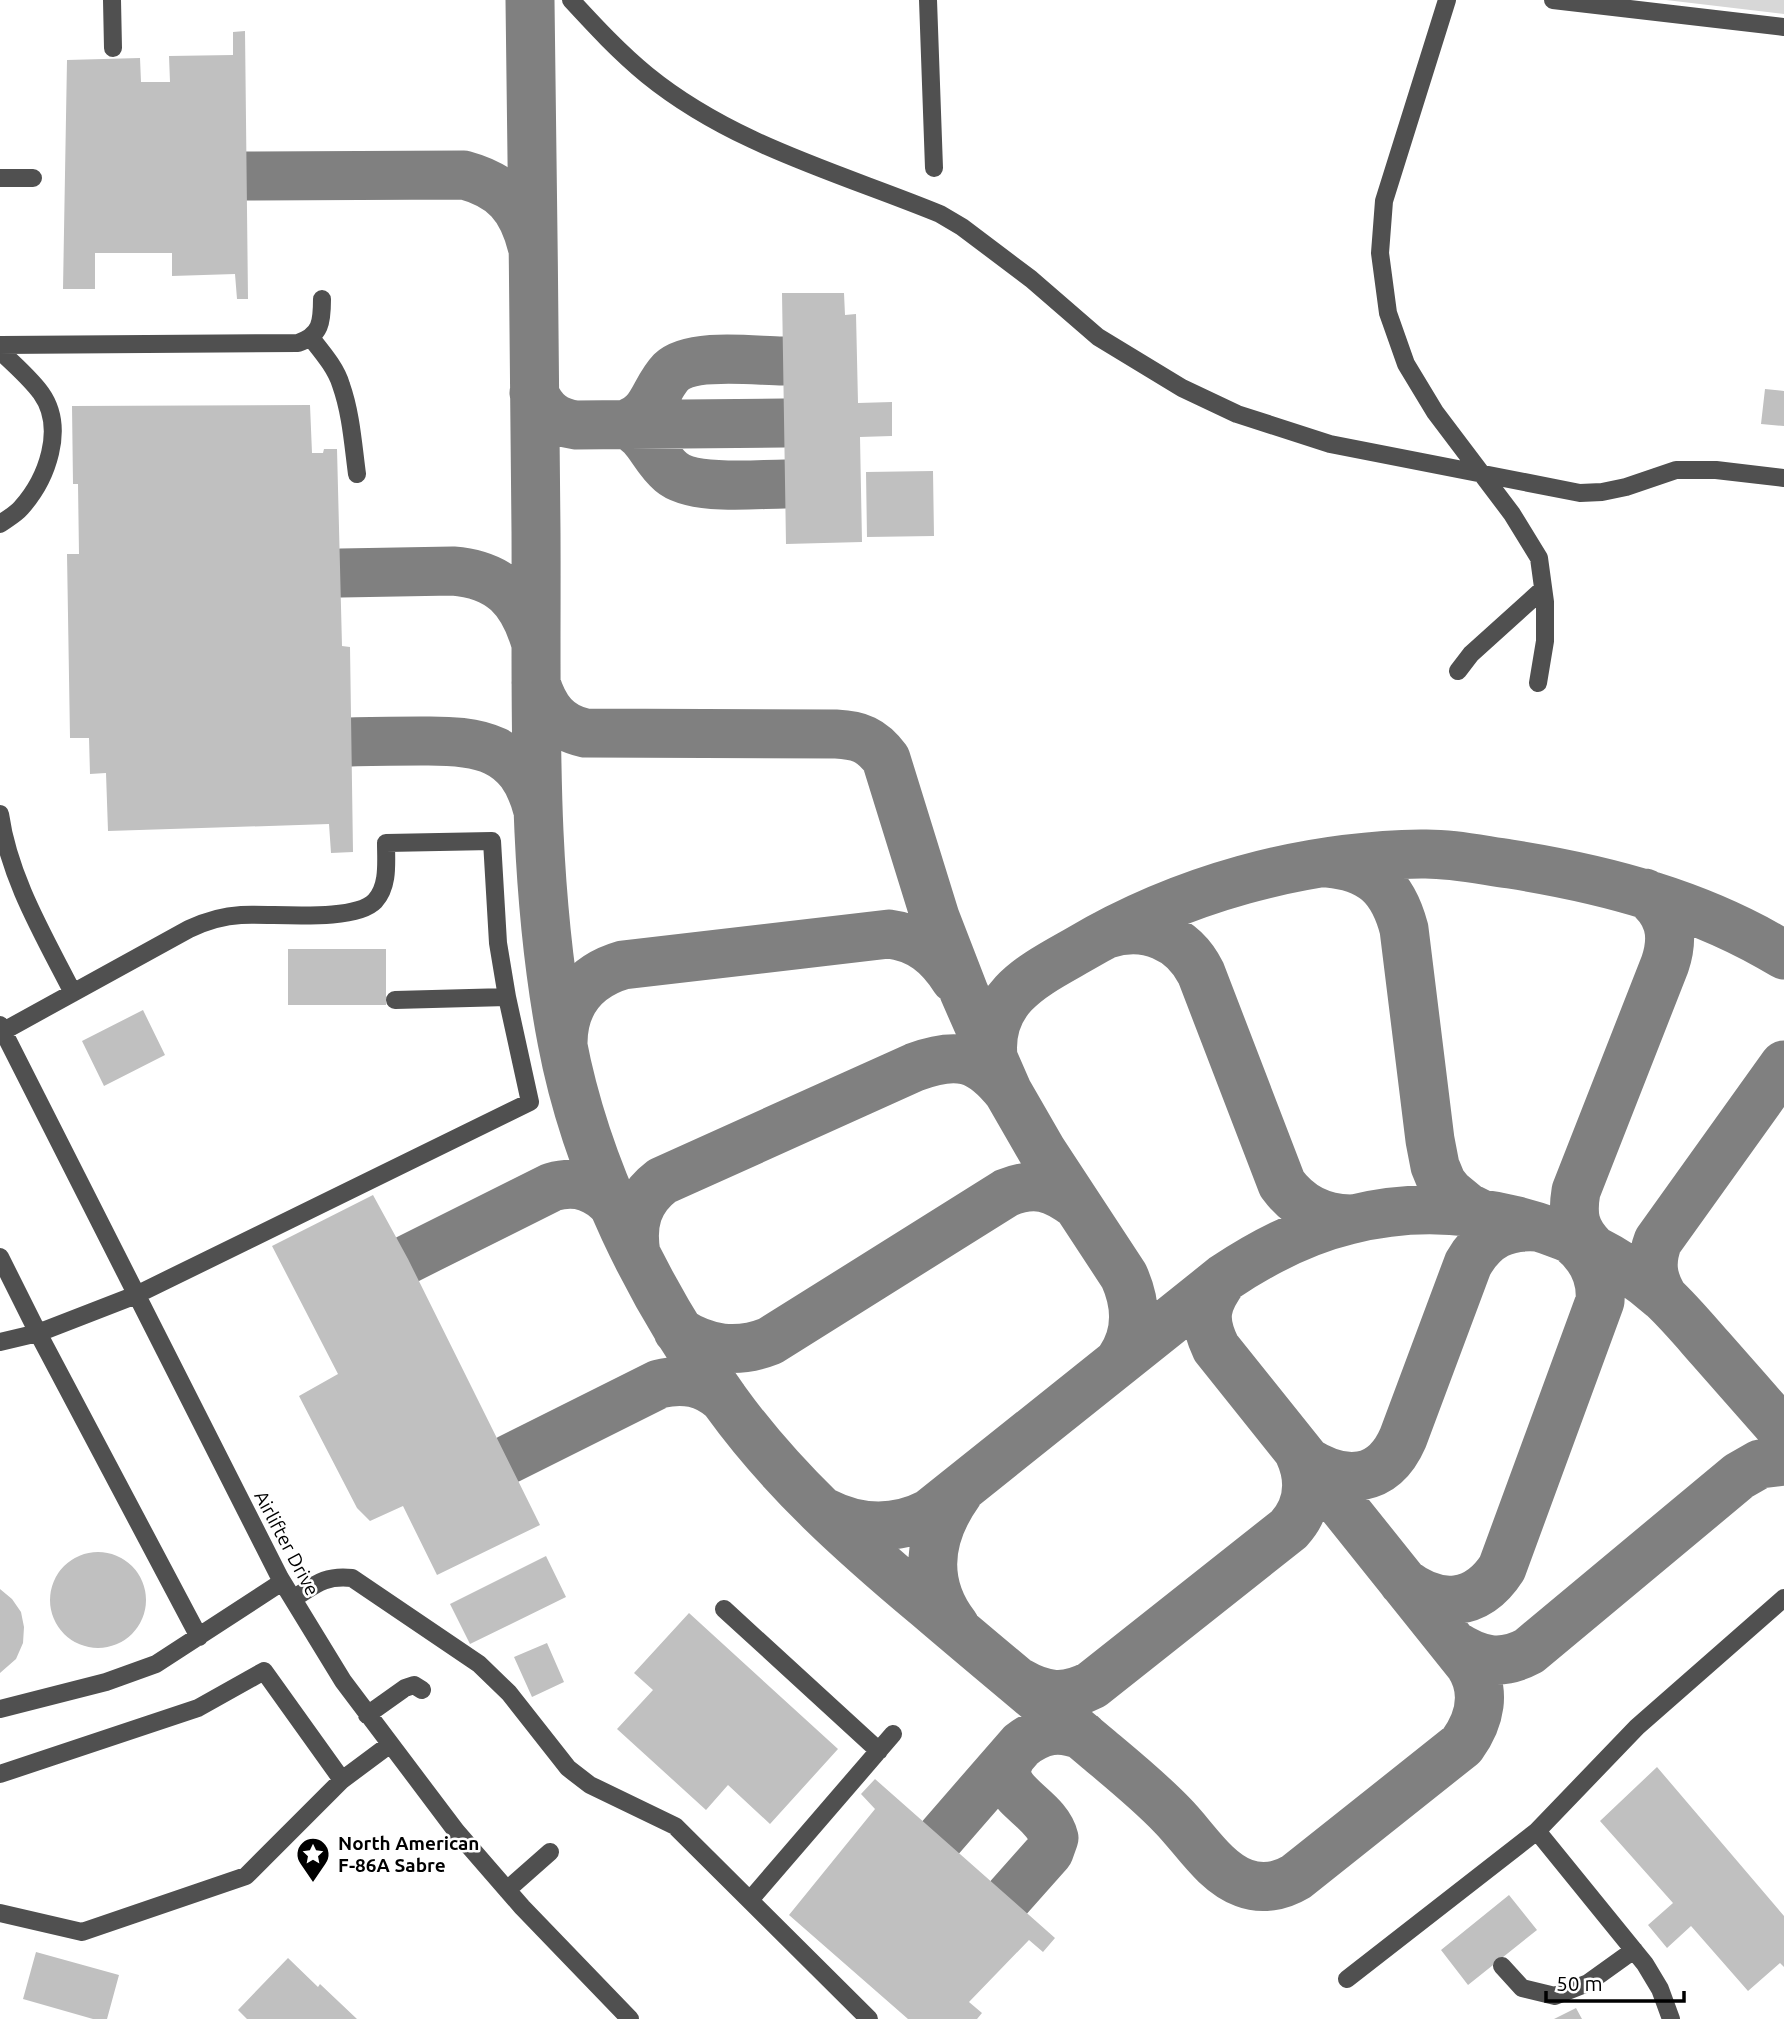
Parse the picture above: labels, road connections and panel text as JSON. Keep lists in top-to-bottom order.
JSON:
{
  "streets": {
    "street": ["Airlifter Drive"]
  },
  "places": {
    "place": ["North American F-86A Sabre"]
  },
  "scale_bar": "50 m"
}
